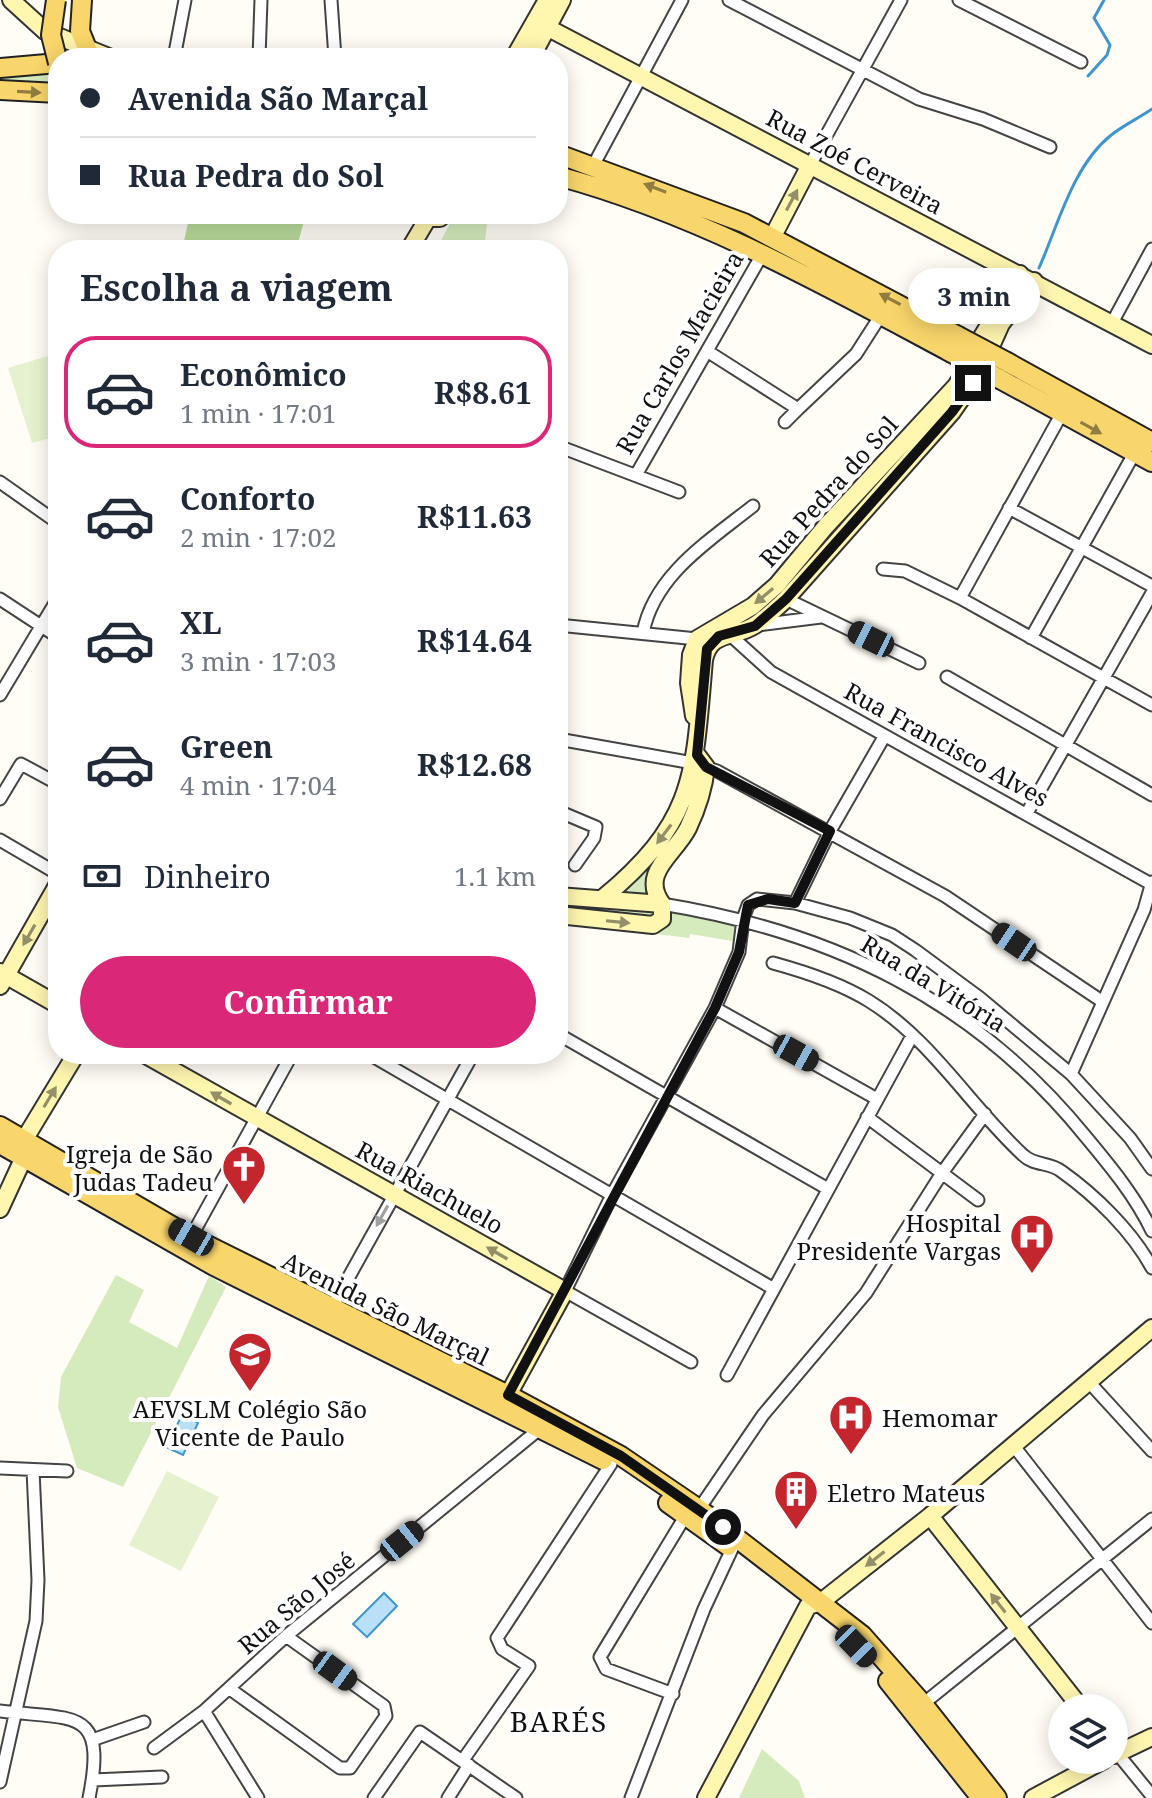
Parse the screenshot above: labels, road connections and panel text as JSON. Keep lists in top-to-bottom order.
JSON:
{
  "streets": {
    "main road": ["Avenida São Marçal"],
    "street": [
      "Rua Zoé Cerveira",
      "Rua Carlos Macieira",
      "Rua Pedra do Sol",
      "Rua Francisco Alves",
      "Rua da Vitória",
      "Rua Riachuelo",
      "Rua São José"
    ]
  },
  "crossings": [
    ["Rua Zoé Cerveira", "Rua Carlos Macieira"],
    ["Rua Zoé Cerveira", "Rua Pedra do Sol"],
    ["Rua Pedra do Sol", "Rua Francisco Alves"],
    ["Avenida São Marçal", "Rua São José"]
  ],
  "districts": ["BARÉS"],
  "places": {
    "church": ["Igreja de São Judas Tadeu"],
    "hospital": ["Hospital Presidente Vargas", "Hemomar"],
    "school or university": ["AEVSLM Colégio São Vicente de Paulo"],
    "building": ["Eletro Mateus"]
  },
  "page": {
    "banner": ["Avenida São Marçal", "Rua Pedra do Sol"],
    "heading": "Escolha a viagem",
    "bubble": "3 min",
    "list": [
      {
        "name": "Econômico",
        "note": "1 min · 17:01",
        "value": "R$8.61"
      },
      {
        "name": "Conforto",
        "note": "2 min · 17:02",
        "value": "R$11.63"
      },
      {
        "name": "XL",
        "note": "3 min · 17:03",
        "value": "R$14.64"
      },
      {
        "name": "Green",
        "note": "4 min · 17:04",
        "value": "R$12.68"
      }
    ],
    "pay": ["Dinheiro", "1.1 km"],
    "buttons": "Confirmar"
  }
}
